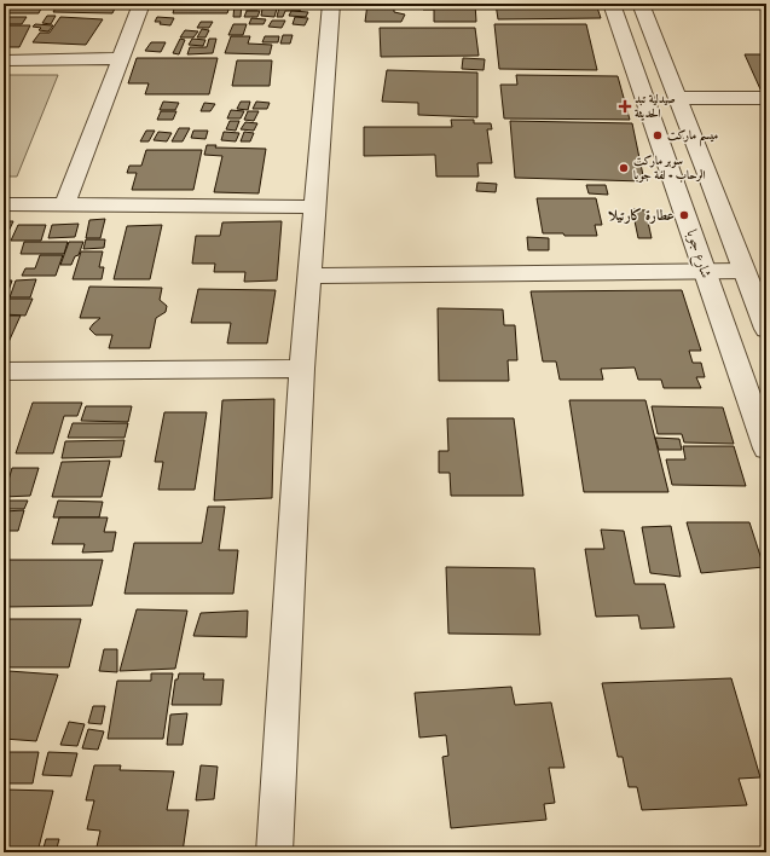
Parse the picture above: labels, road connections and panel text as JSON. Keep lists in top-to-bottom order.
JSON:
{
  "streets": {
    "street": ["شارع جوبا"]
  },
  "places": {
    "health": ["صيدلية تبد الحديثة"],
    "other": ["ميسم ماركت", "سوبر ماركت الرحاب - لفة جوبا", "عطارة كارتيلا"]
  }
}
